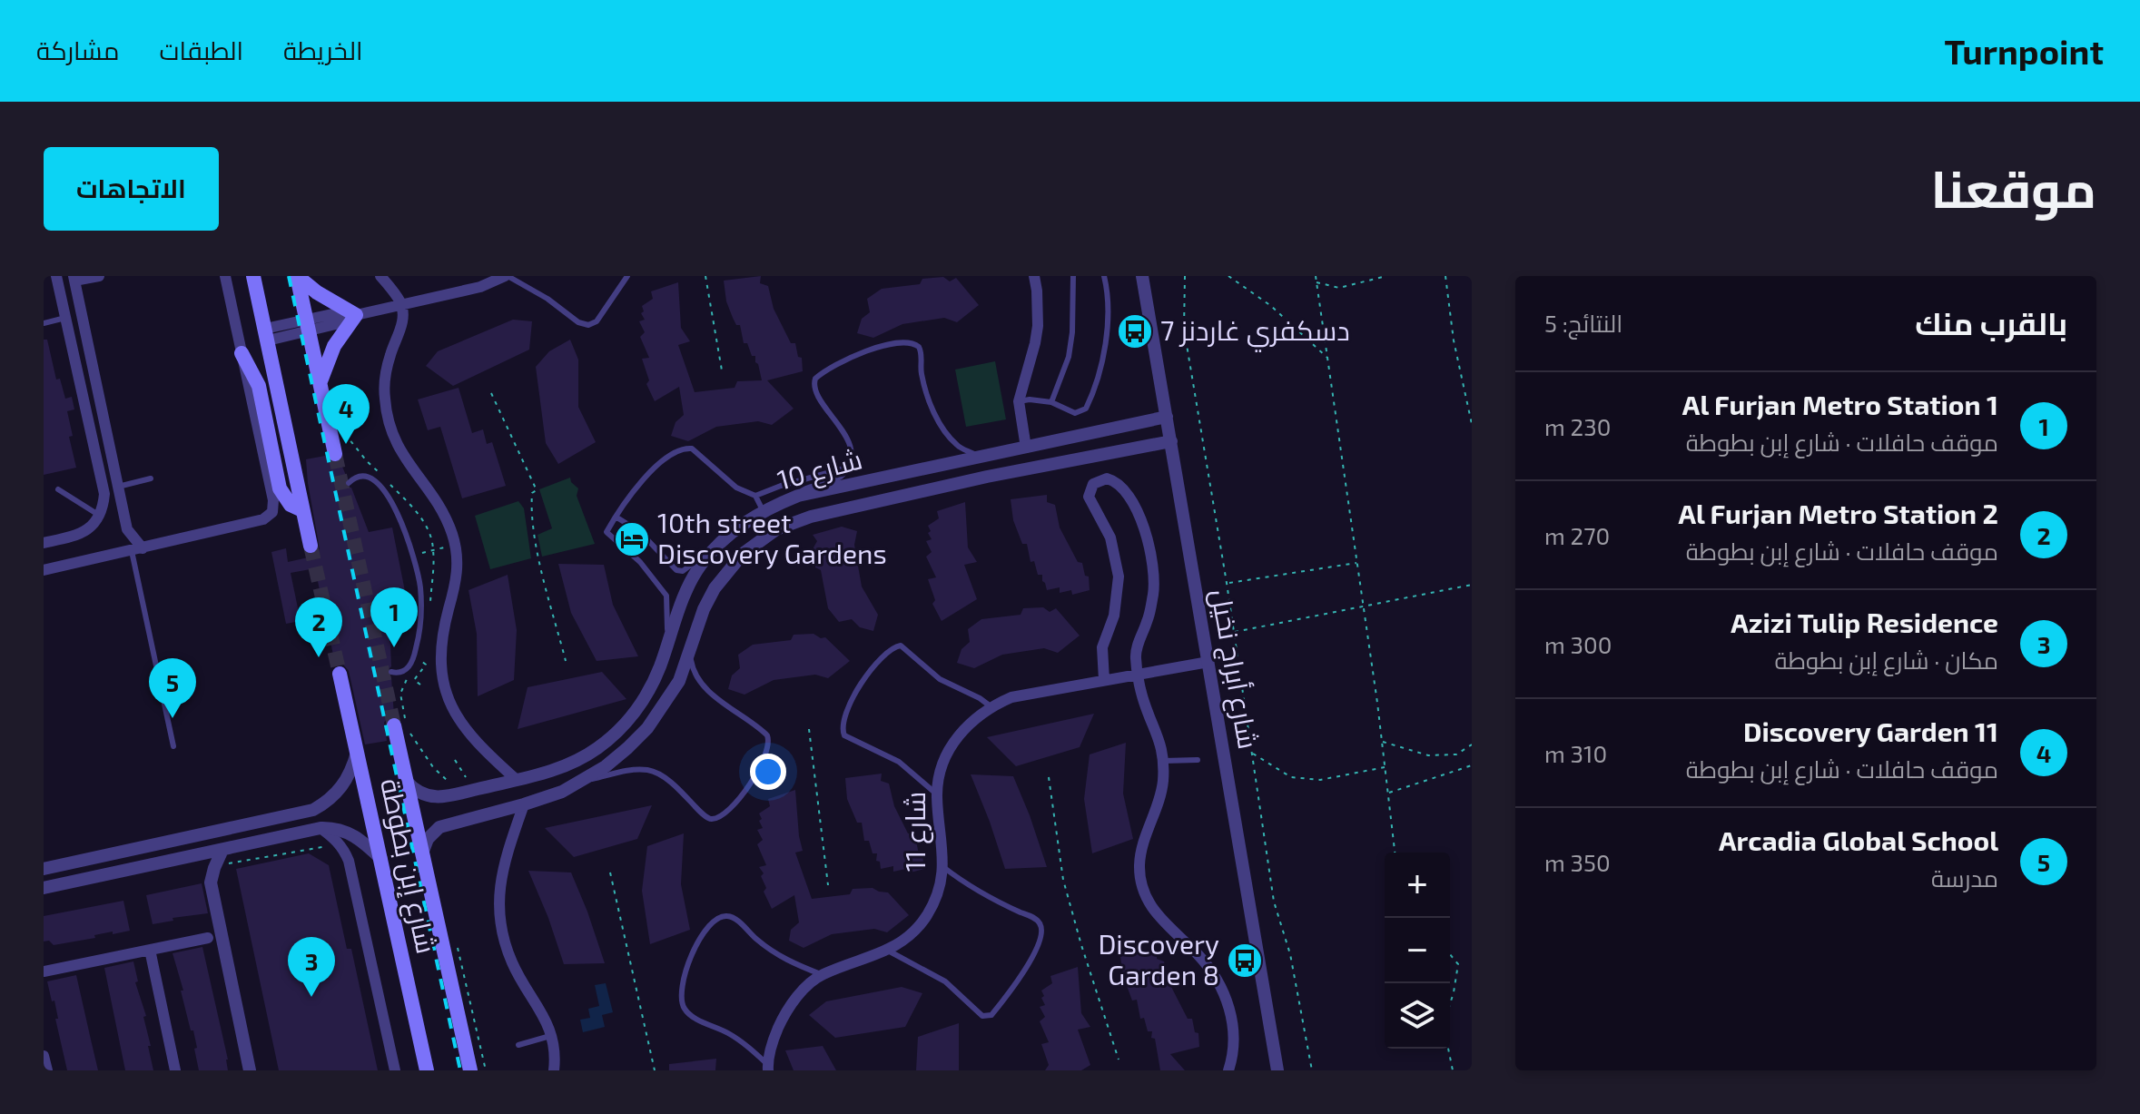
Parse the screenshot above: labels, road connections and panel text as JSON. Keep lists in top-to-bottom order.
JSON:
{
  "streets": {
    "main road": ["شارع إبن بطوطة"],
    "street": ["شارع 10", "شارع أبراج نخيل", "شارع 11"]
  },
  "crossings": [
    ["شارع 10", "شارع أبراج نخيل"],
    ["شارع 10", "شارع إبن بطوطة"],
    ["شارع أبراج نخيل", "شارع 11"]
  ],
  "places": {
    "bus stop": ["دسكفري غاردنز 7", "Discovery Garden 8"],
    "hotel": ["10th street Discovery Gardens"]
  },
  "page": {
    "header": "Turnpoint",
    "nav": ["الخريطة", "الطبقات", "مشاركة"],
    "title": "موقعنا",
    "buttons": "الاتجاهات",
    "heading": ["بالقرب منك", "النتائج: 5"],
    "list": [
      {
        "mark": "1",
        "name": "Al Furjan Metro Station 1",
        "note": "موقف حافلات · شارع إبن بطوطة",
        "value": "230 m"
      },
      {
        "mark": "2",
        "name": "Al Furjan Metro Station 2",
        "note": "موقف حافلات · شارع إبن بطوطة",
        "value": "270 m"
      },
      {
        "mark": "3",
        "name": "Azizi Tulip Residence",
        "note": "مكان · شارع إبن بطوطة",
        "value": "300 m"
      },
      {
        "mark": "4",
        "name": "Discovery Garden 11",
        "note": "موقف حافلات · شارع إبن بطوطة",
        "value": "310 m"
      },
      {
        "mark": "5",
        "name": "Arcadia Global School",
        "note": "مدرسة",
        "value": "350 m"
      }
    ],
    "pins": [
      "4",
      "1",
      "2",
      "5",
      "3"
    ],
    "map_buttons": ["+", "−"]
  }
}
